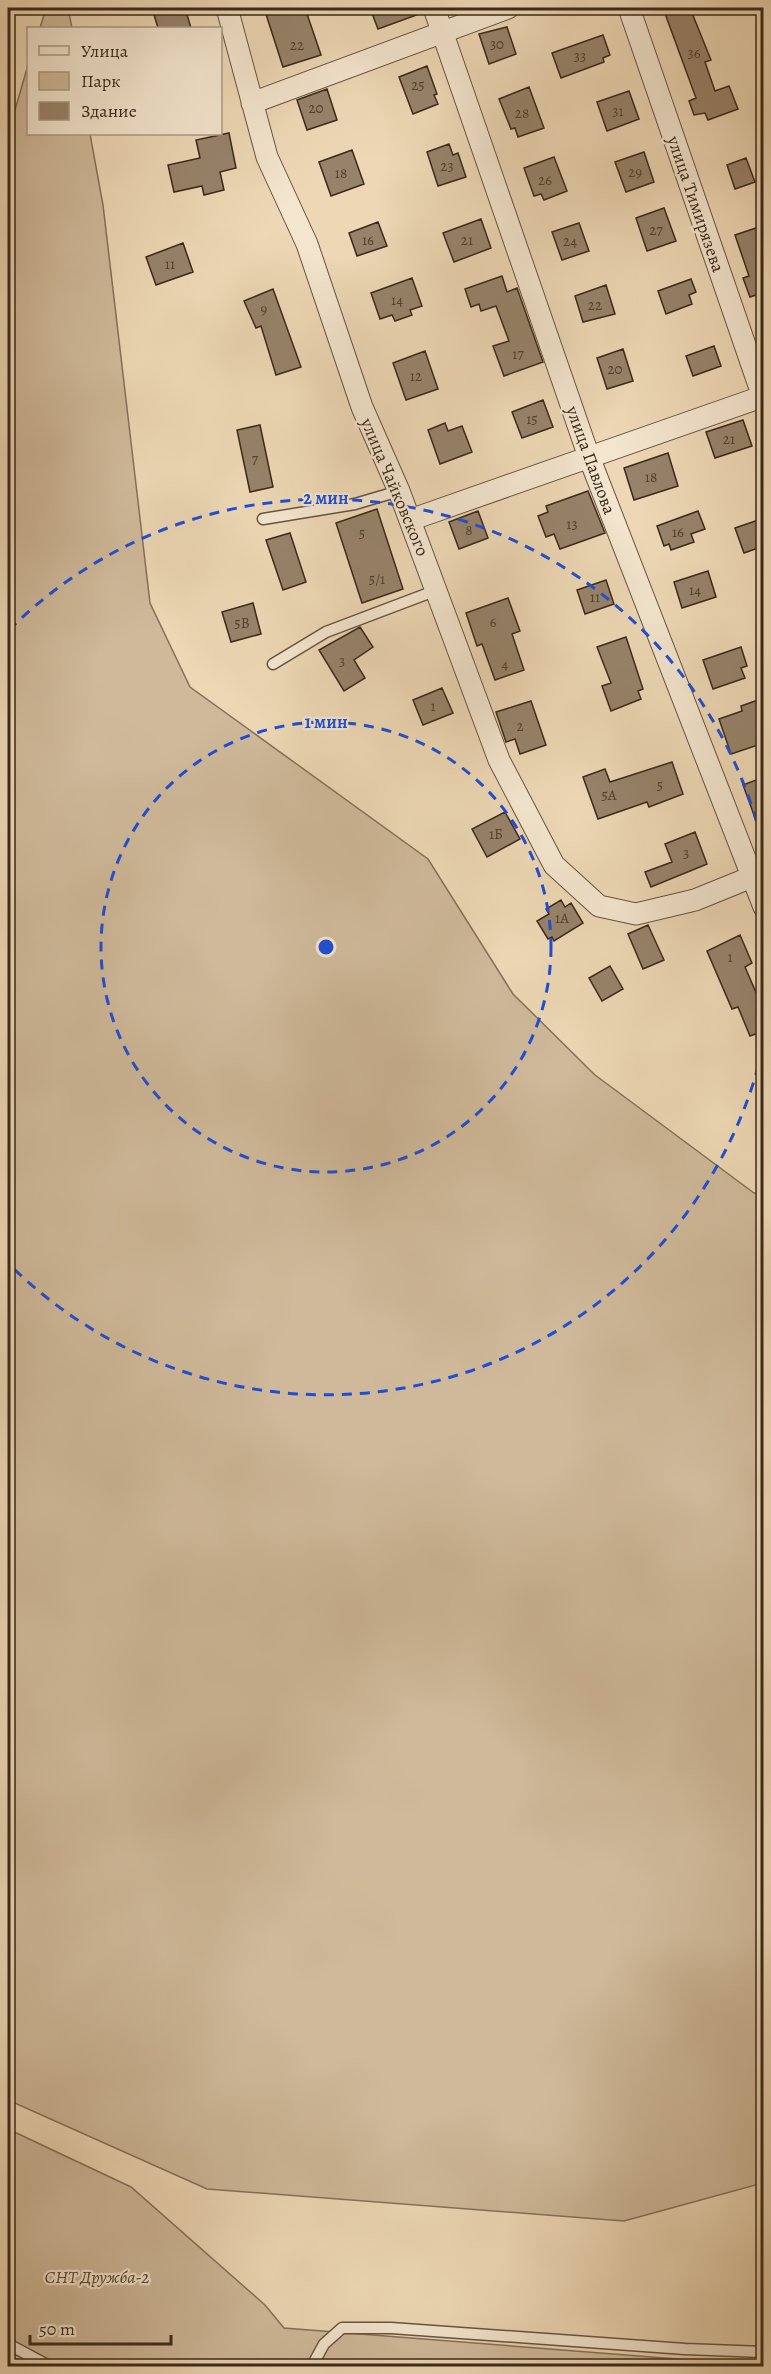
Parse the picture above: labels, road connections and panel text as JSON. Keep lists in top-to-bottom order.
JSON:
{
  "streets": {
    "street": ["улица Тимирязева", "улица Павлова", "улица Чайковского"]
  },
  "crossings": [
    ["улица Павлова", "улица Чайковского"]
  ],
  "parks": ["СНТ Дружба-2"],
  "house_numbers": [
    "30",
    "22",
    "36",
    "33",
    "25",
    "20",
    "31",
    "28",
    "23",
    "29",
    "18",
    "26",
    "27",
    "16",
    "21",
    "24",
    "11",
    "14",
    "22",
    "9",
    "17",
    "20",
    "12",
    "15",
    "21",
    "7",
    "18",
    "13",
    "8",
    "16",
    "5",
    "5/1",
    "14",
    "11",
    "6",
    "5В",
    "3",
    "4",
    "1",
    "2",
    "5",
    "5А",
    "1Б",
    "3",
    "1А",
    "1"
  ],
  "legend": ["Улица", "Парк", "Здание"],
  "scale_bar": "50 m",
  "rings": ["2 мин", "1 мин"]
}
